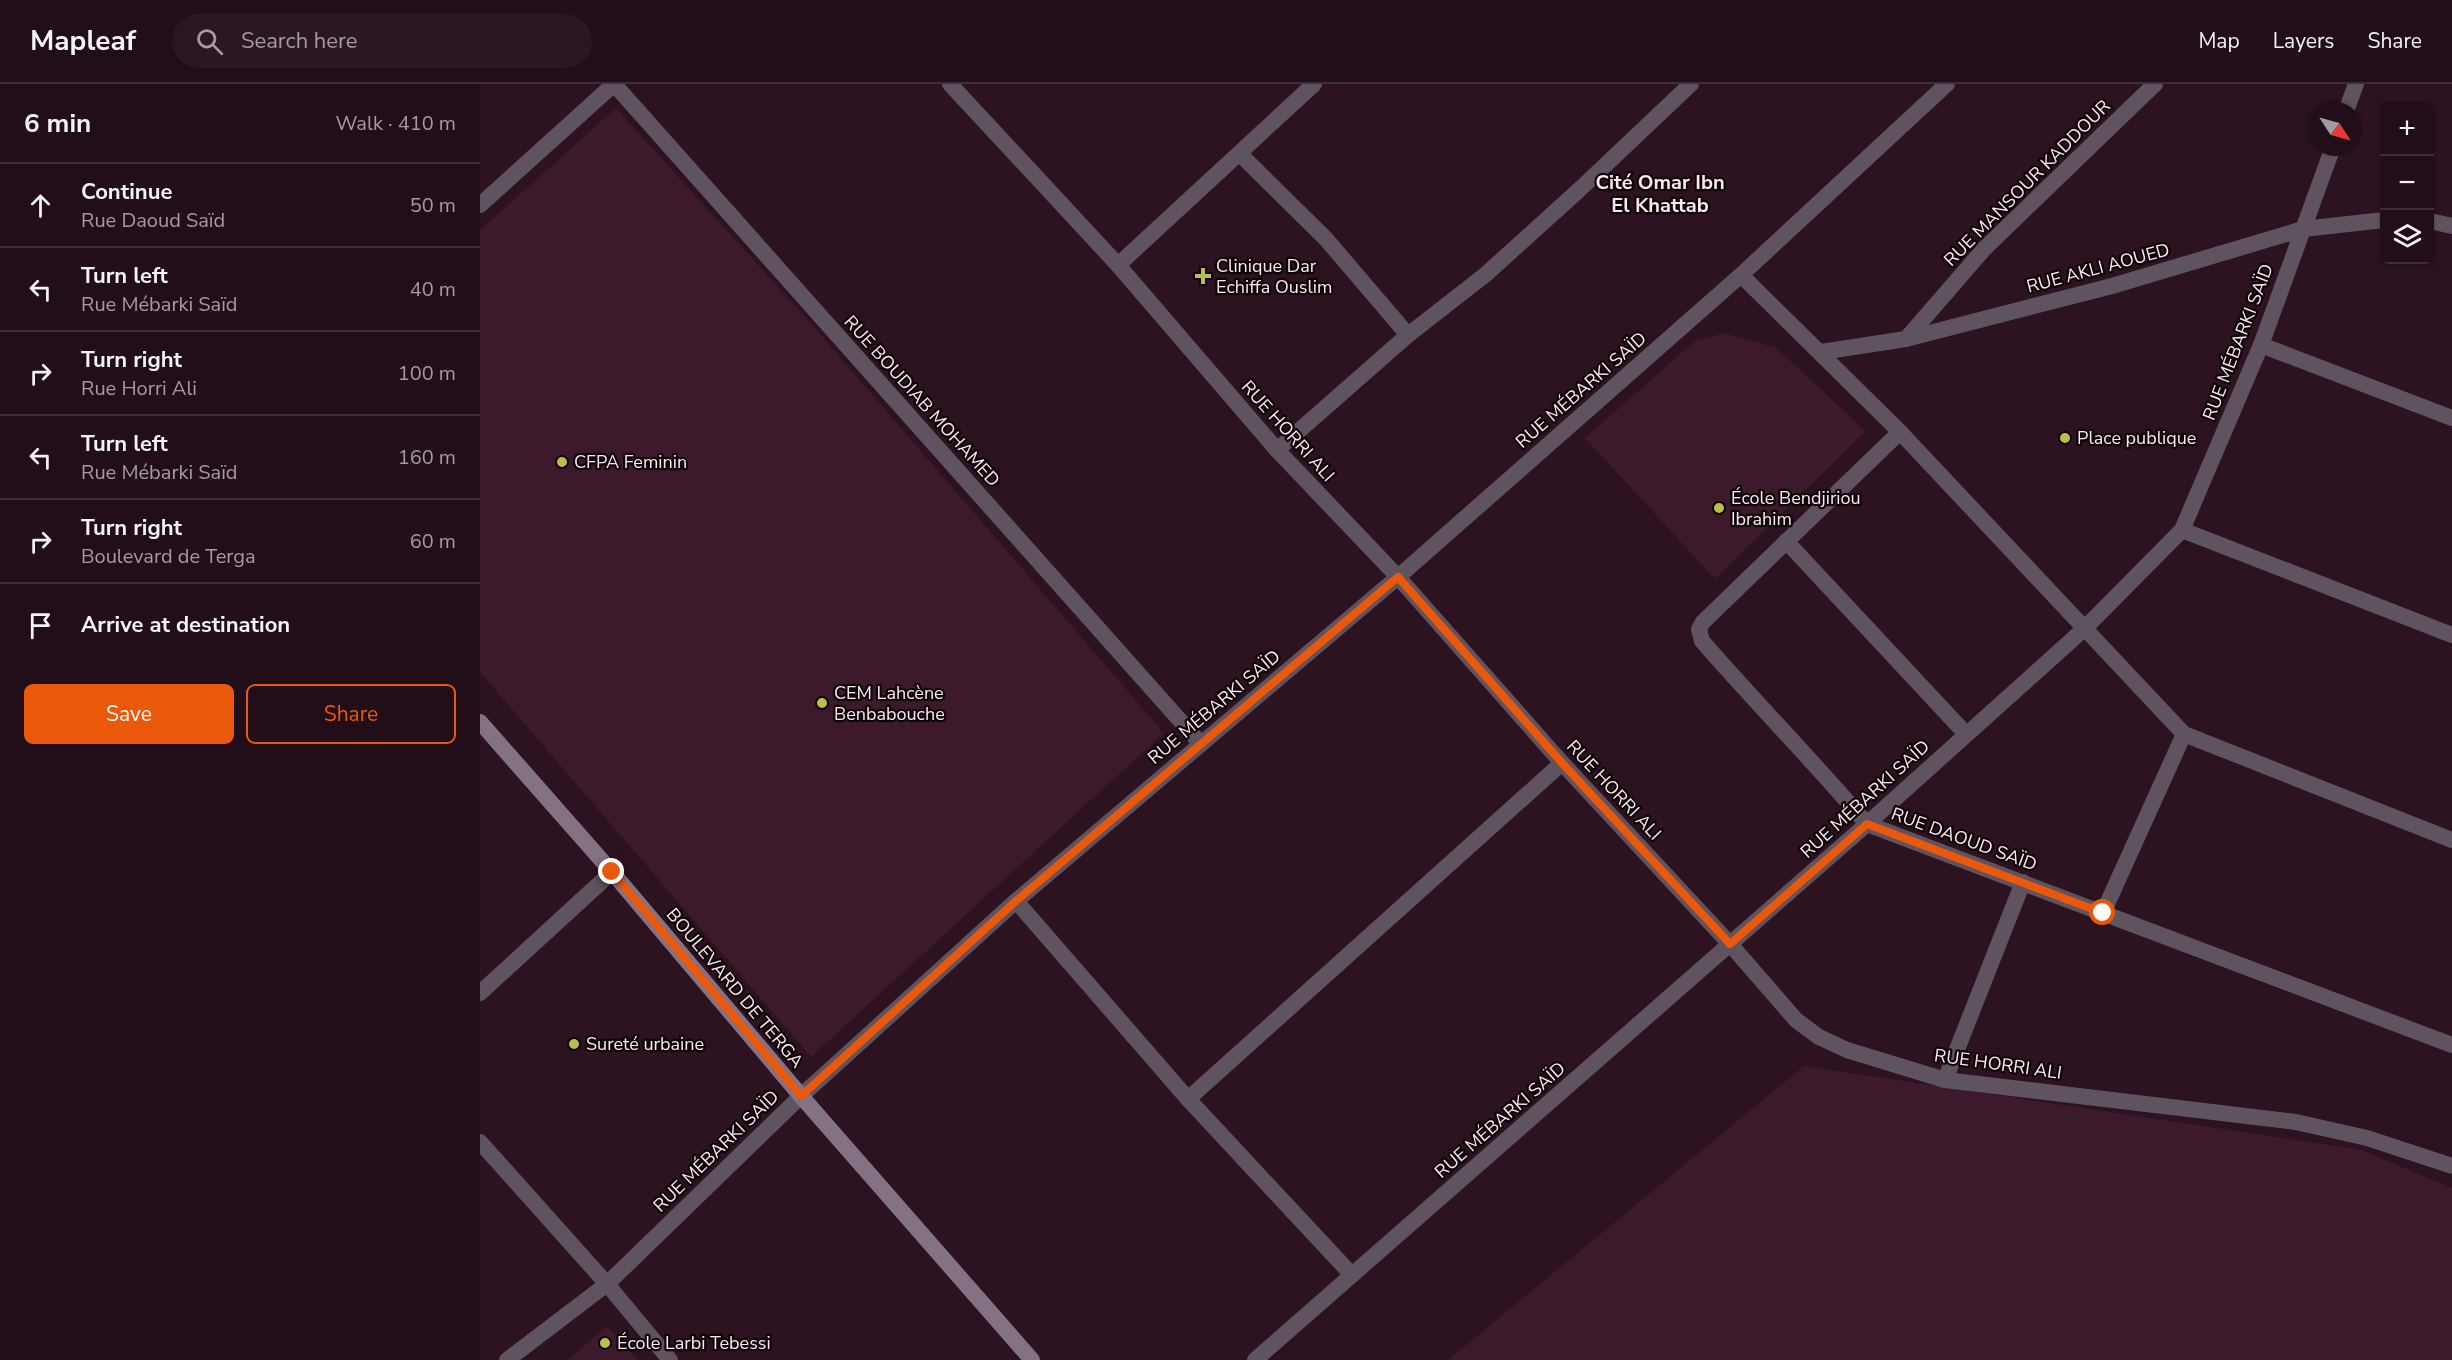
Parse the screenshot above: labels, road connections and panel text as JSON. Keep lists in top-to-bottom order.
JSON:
{
  "streets": {
    "main road": ["BOULEVARD DE TERGA"],
    "street": [
      "RUE MANSOUR KADDOUR",
      "RUE AKLI AOUED",
      "RUE MÉBARKI SAÏD",
      "RUE BOUDIAB MOHAMED",
      "RUE HORRI ALI",
      "RUE DAOUD SAÏD"
    ]
  },
  "crossings": [
    ["RUE MANSOUR KADDOUR", "RUE AKLI AOUED"],
    ["RUE AKLI AOUED", "RUE MÉBARKI SAÏD"],
    ["RUE MÉBARKI SAÏD", "RUE BOUDIAB MOHAMED"],
    ["RUE MÉBARKI SAÏD", "RUE HORRI ALI"],
    ["RUE MÉBARKI SAÏD", "RUE DAOUD SAÏD"],
    ["RUE MÉBARKI SAÏD", "BOULEVARD DE TERGA"]
  ],
  "districts": ["Cité Omar Ibn El Khattab"],
  "places": {
    "health": ["Clinique Dar Echiffa Ouslim"],
    "other": [
      "Place publique",
      "CFPA Feminin",
      "École Bendjiriou Ibrahim",
      "CEM Lahcène Benbabouche",
      "Sureté urbaine",
      "École Larbi Tebessi"
    ]
  },
  "north": "bottom right",
  "page": {
    "header": "Mapleaf",
    "search": "Search here",
    "nav": ["Map", "Layers", "Share"],
    "heading": ["6 min", "Walk · 410 m"],
    "map_buttons": ["+", "−"],
    "list": [
      ["Continue", "Rue Daoud Saïd", "50 m"],
      ["Turn left", "Rue Mébarki Saïd", "40 m"],
      ["Turn right", "Rue Horri Ali", "100 m"],
      ["Turn left", "Rue Mébarki Saïd", "160 m"],
      ["Turn right", "Boulevard de Terga", "60 m"],
      "Arrive at destination"
    ],
    "buttons": ["Save", "Share"]
  }
}
